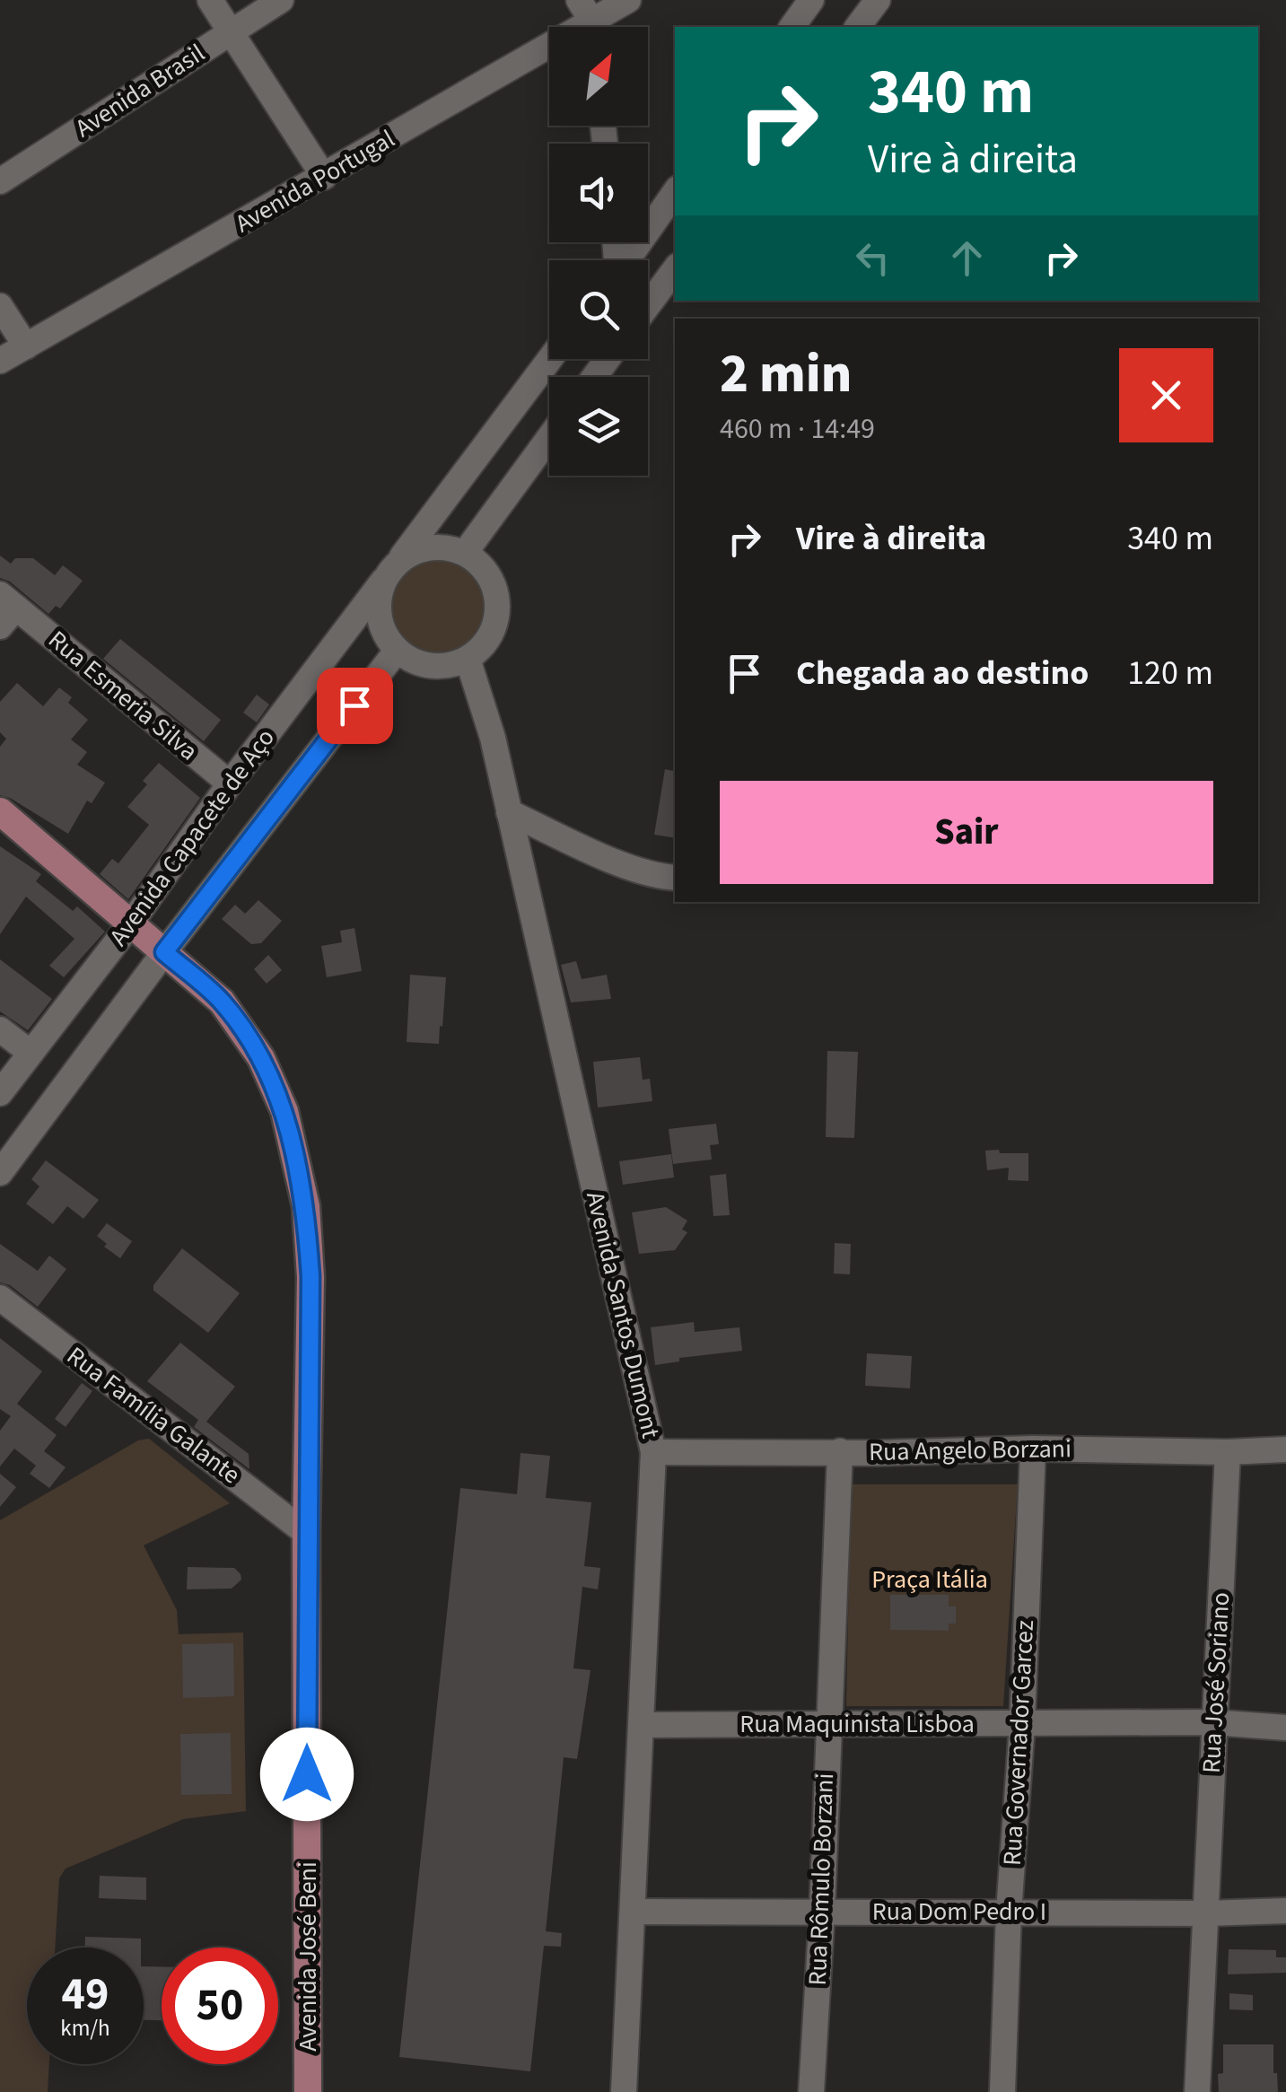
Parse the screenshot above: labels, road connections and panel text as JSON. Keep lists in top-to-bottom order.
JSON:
{
  "streets": {
    "main road": ["Avenida José Beni"],
    "street": [
      "Avenida Brasil",
      "Avenida Portugal",
      "Rua Esmeria Silva",
      "Avenida Capacete de Aço",
      "Avenida Santos Dumont",
      "Rua Família Galante",
      "Rua Angelo Borzani",
      "Rua José Soriano",
      "Rua Maquinista Lisboa",
      "Rua Governador Garcez",
      "Rua Rômulo Borzani",
      "Rua Dom Pedro I"
    ]
  },
  "crossings": [
    ["Rua Esmeria Silva", "Avenida Capacete de Aço"],
    ["Avenida Capacete de Aço", "Avenida Santos Dumont"],
    ["Avenida Capacete de Aço", "Avenida José Beni"],
    ["Avenida Santos Dumont", "Rua Angelo Borzani"],
    ["Avenida Santos Dumont", "Rua Maquinista Lisboa"],
    ["Avenida Santos Dumont", "Rua Dom Pedro I"],
    ["Rua Família Galante", "Avenida José Beni"],
    ["Rua Angelo Borzani", "Rua José Soriano"],
    ["Rua Angelo Borzani", "Rua Governador Garcez"],
    ["Rua Angelo Borzani", "Rua Rômulo Borzani"],
    ["Rua José Soriano", "Rua Maquinista Lisboa"],
    ["Rua José Soriano", "Rua Dom Pedro I"],
    ["Rua Maquinista Lisboa", "Rua Governador Garcez"],
    ["Rua Maquinista Lisboa", "Rua Rômulo Borzani"],
    ["Rua Governador Garcez", "Rua Dom Pedro I"],
    ["Rua Rômulo Borzani", "Rua Dom Pedro I"]
  ],
  "parks": ["Praça Itália"],
  "north": "top right",
  "page": {
    "turn": ["340 m", "Vire à direita"],
    "heading": ["2 min", "460 m · 14:49"],
    "list": [
      {
        "name": "Vire à direita",
        "value": "340 m"
      },
      {
        "name": "Chegada ao destino",
        "value": "120 m"
      }
    ],
    "buttons": "Sair",
    "speed": "49 km/h",
    "limit": "50"
  }
}
